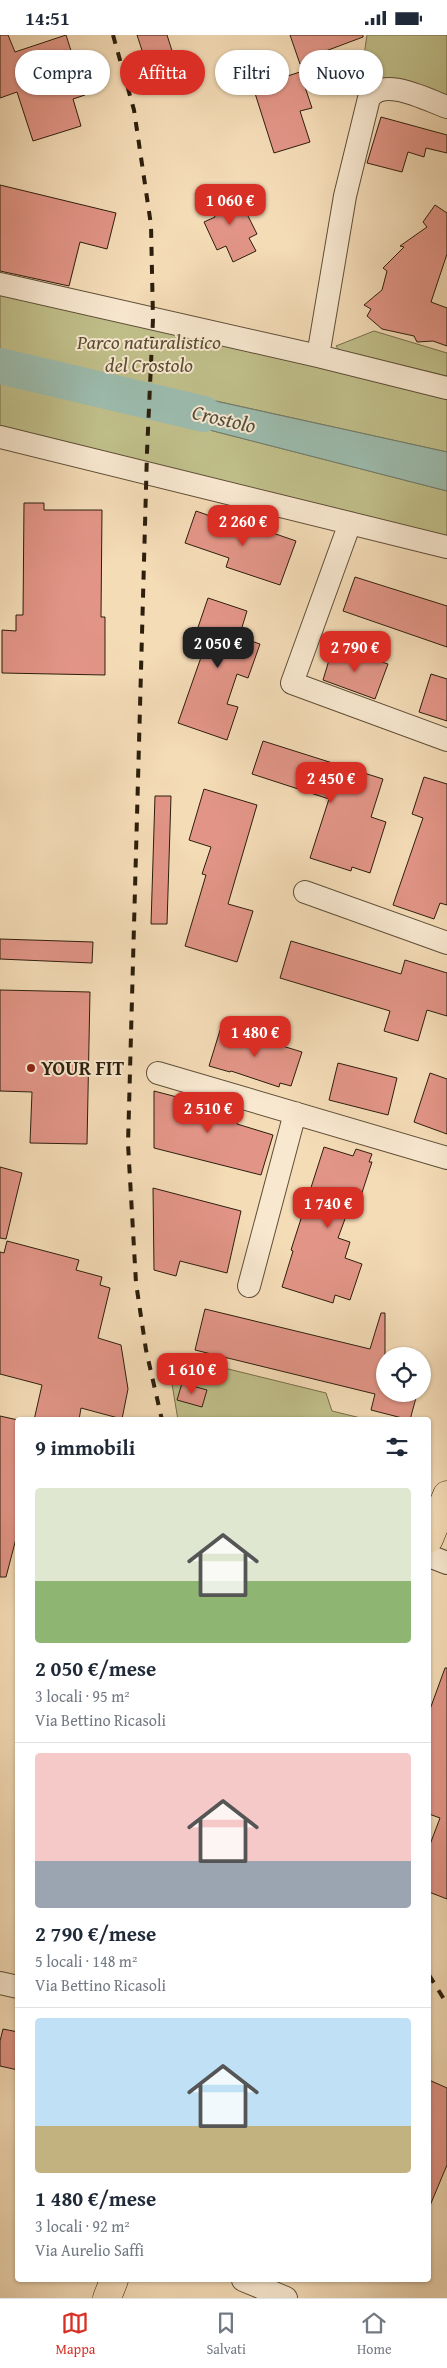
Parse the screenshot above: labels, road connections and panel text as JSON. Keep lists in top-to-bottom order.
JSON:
{
  "water": ["Crostolo"],
  "parks": ["Parco naturalistico del Crostolo"],
  "places": ["YOUR FIT"],
  "page": {
    "status": "14:51",
    "chip": [
      "Compra",
      "Affitta",
      "Filtri",
      "Nuovo"
    ],
    "price": [
      "1 060 €",
      "2 260 €",
      "2 050 €",
      "2 790 €",
      "2 450 €",
      "1 480 €",
      "2 510 €",
      "1 740 €",
      "1 610 €"
    ],
    "heading": "9 immobili",
    "list": [
      {
        "name": "2 050 €/mese",
        "note": "3 locali · 95 m² · Via Bettino Ricasoli"
      },
      {
        "name": "2 790 €/mese",
        "note": "5 locali · 148 m² · Via Bettino Ricasoli"
      },
      {
        "name": "1 480 €/mese",
        "note": "3 locali · 92 m² · Via Aurelio Saffi"
      }
    ],
    "tabs": ["Mappa", "Salvati", "Home"]
  }
}
